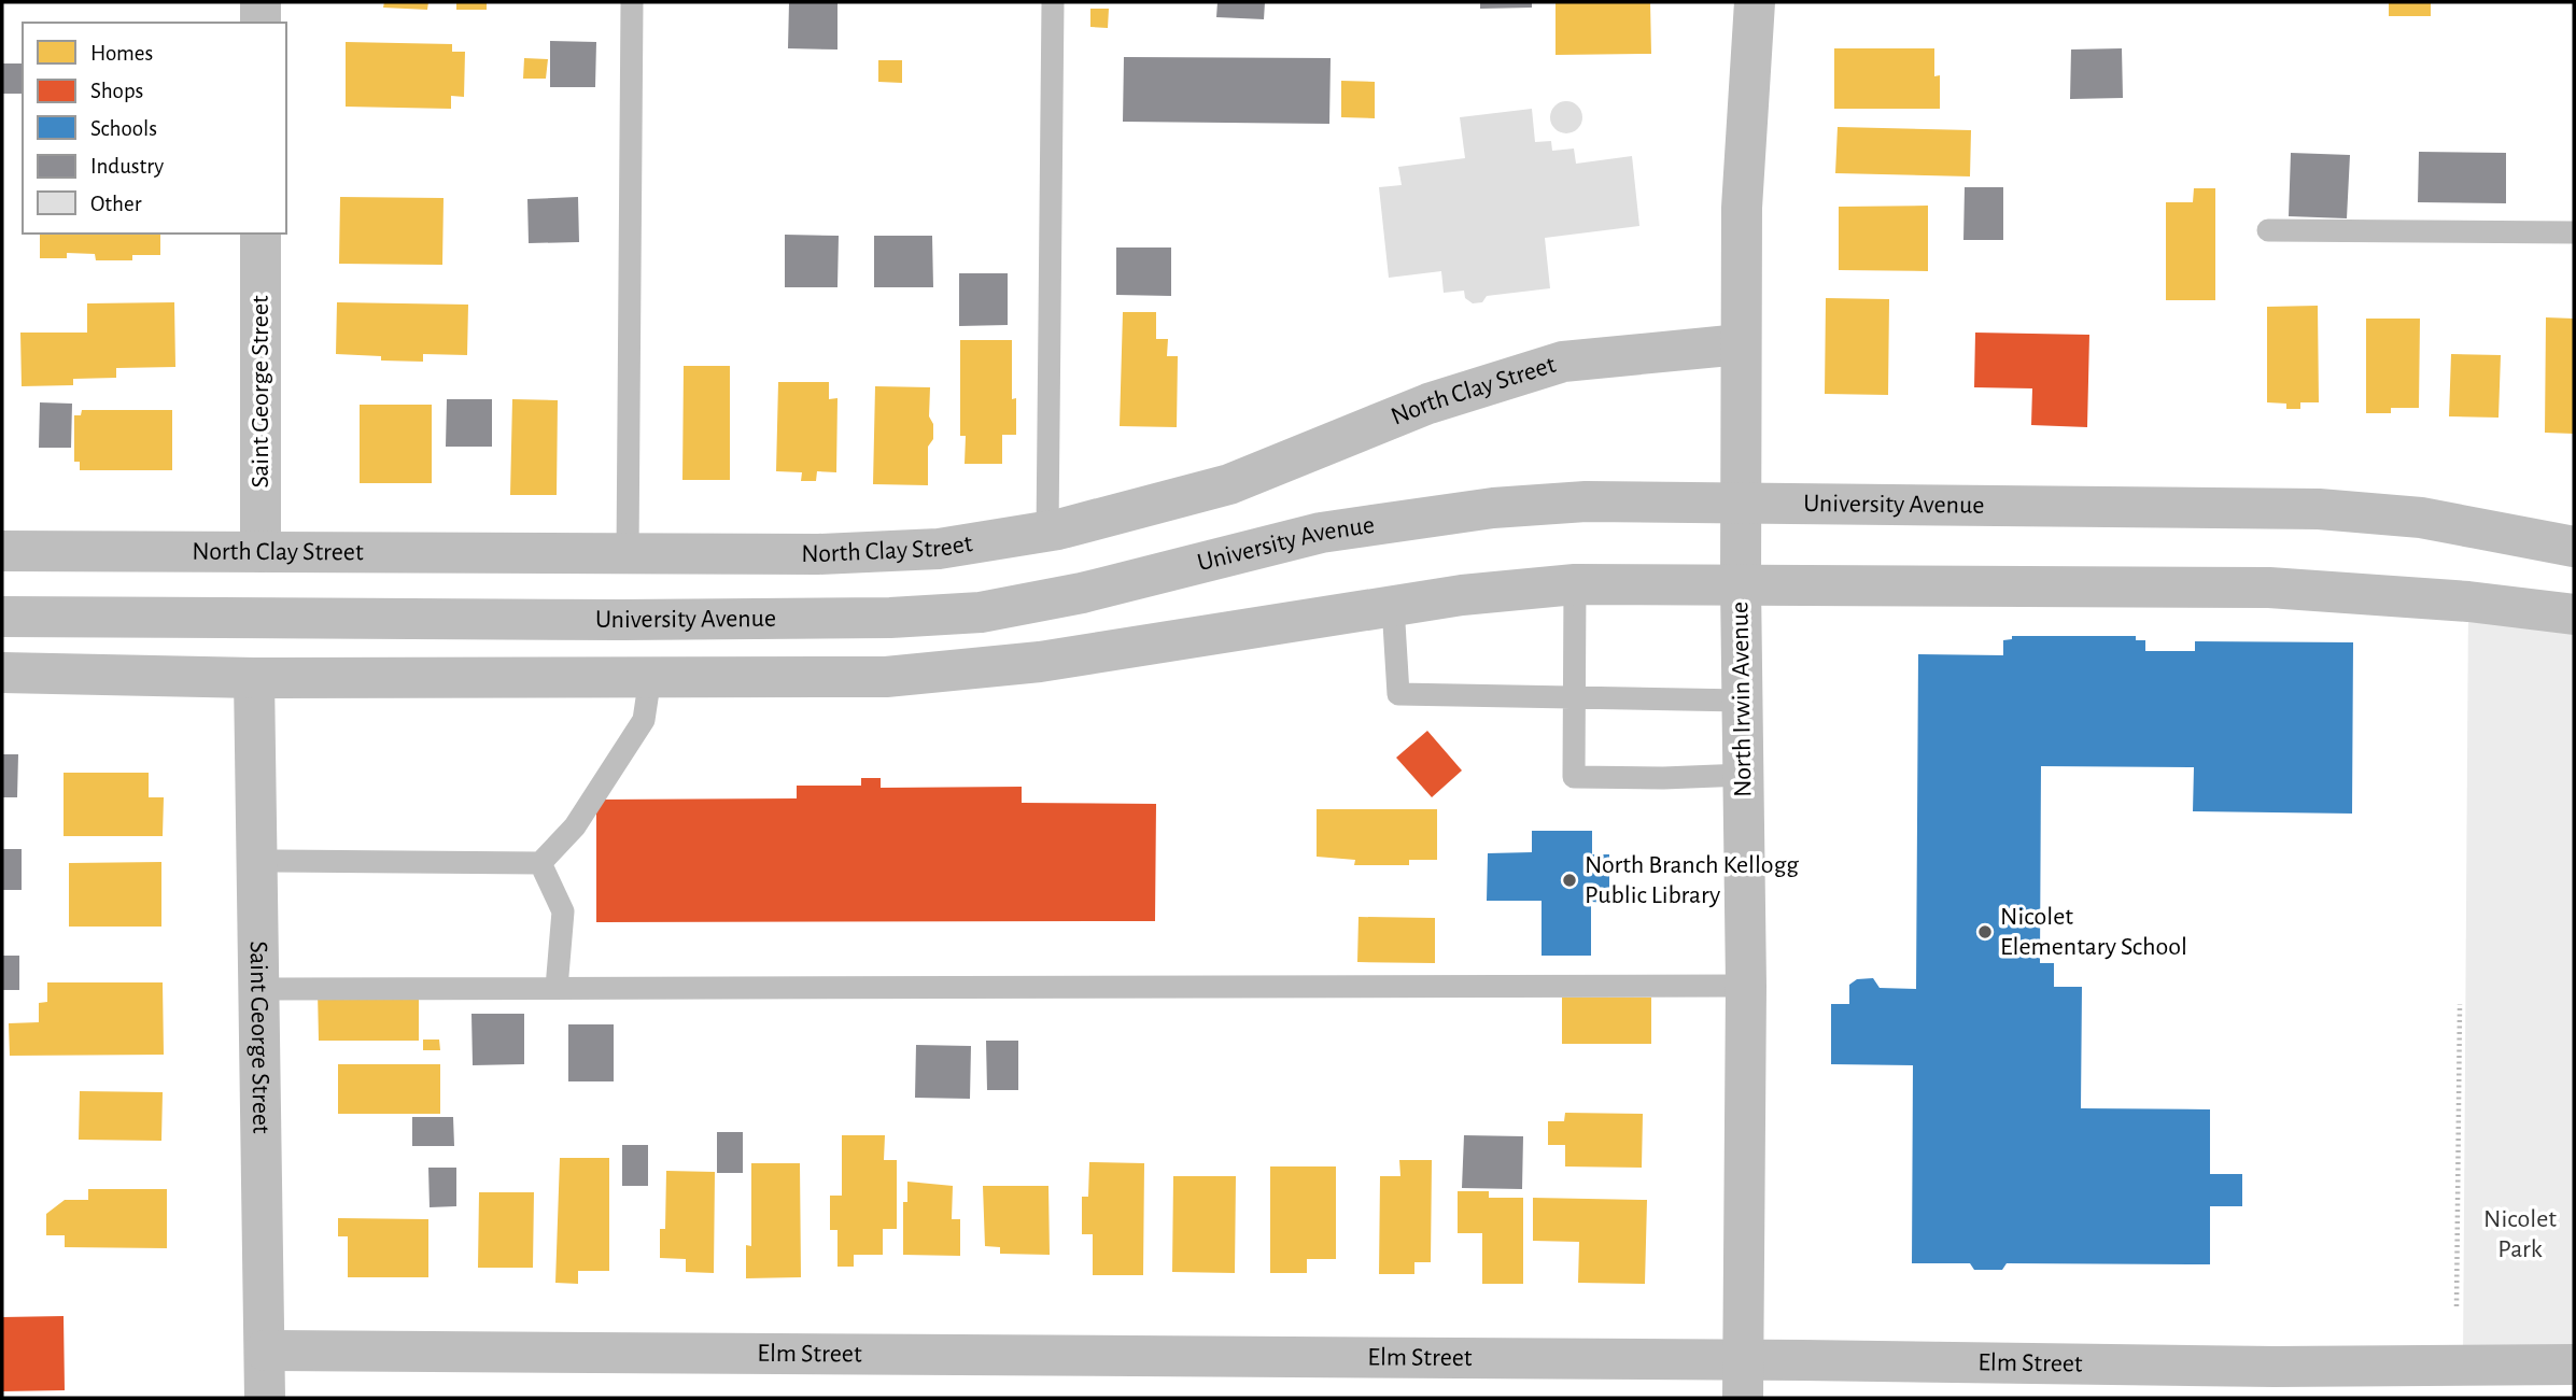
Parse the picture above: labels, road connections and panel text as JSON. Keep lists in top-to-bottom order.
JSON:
{
  "streets": {
    "street": [
      "Saint George Street",
      "North Clay Street",
      "University Avenue",
      "North Irwin Avenue",
      "Elm Street"
    ]
  },
  "crossings": [
    ["Saint George Street", "North Clay Street"],
    ["Saint George Street", "Elm Street"],
    ["North Clay Street", "North Irwin Avenue"],
    ["University Avenue", "North Irwin Avenue"],
    ["North Irwin Avenue", "Elm Street"]
  ],
  "parks": ["Nicolet Park"],
  "places": ["North Branch Kellogg Public Library", "Nicolet Elementary School"],
  "legend": [
    "Homes",
    "Shops",
    "Schools",
    "Industry",
    "Other"
  ]
}
